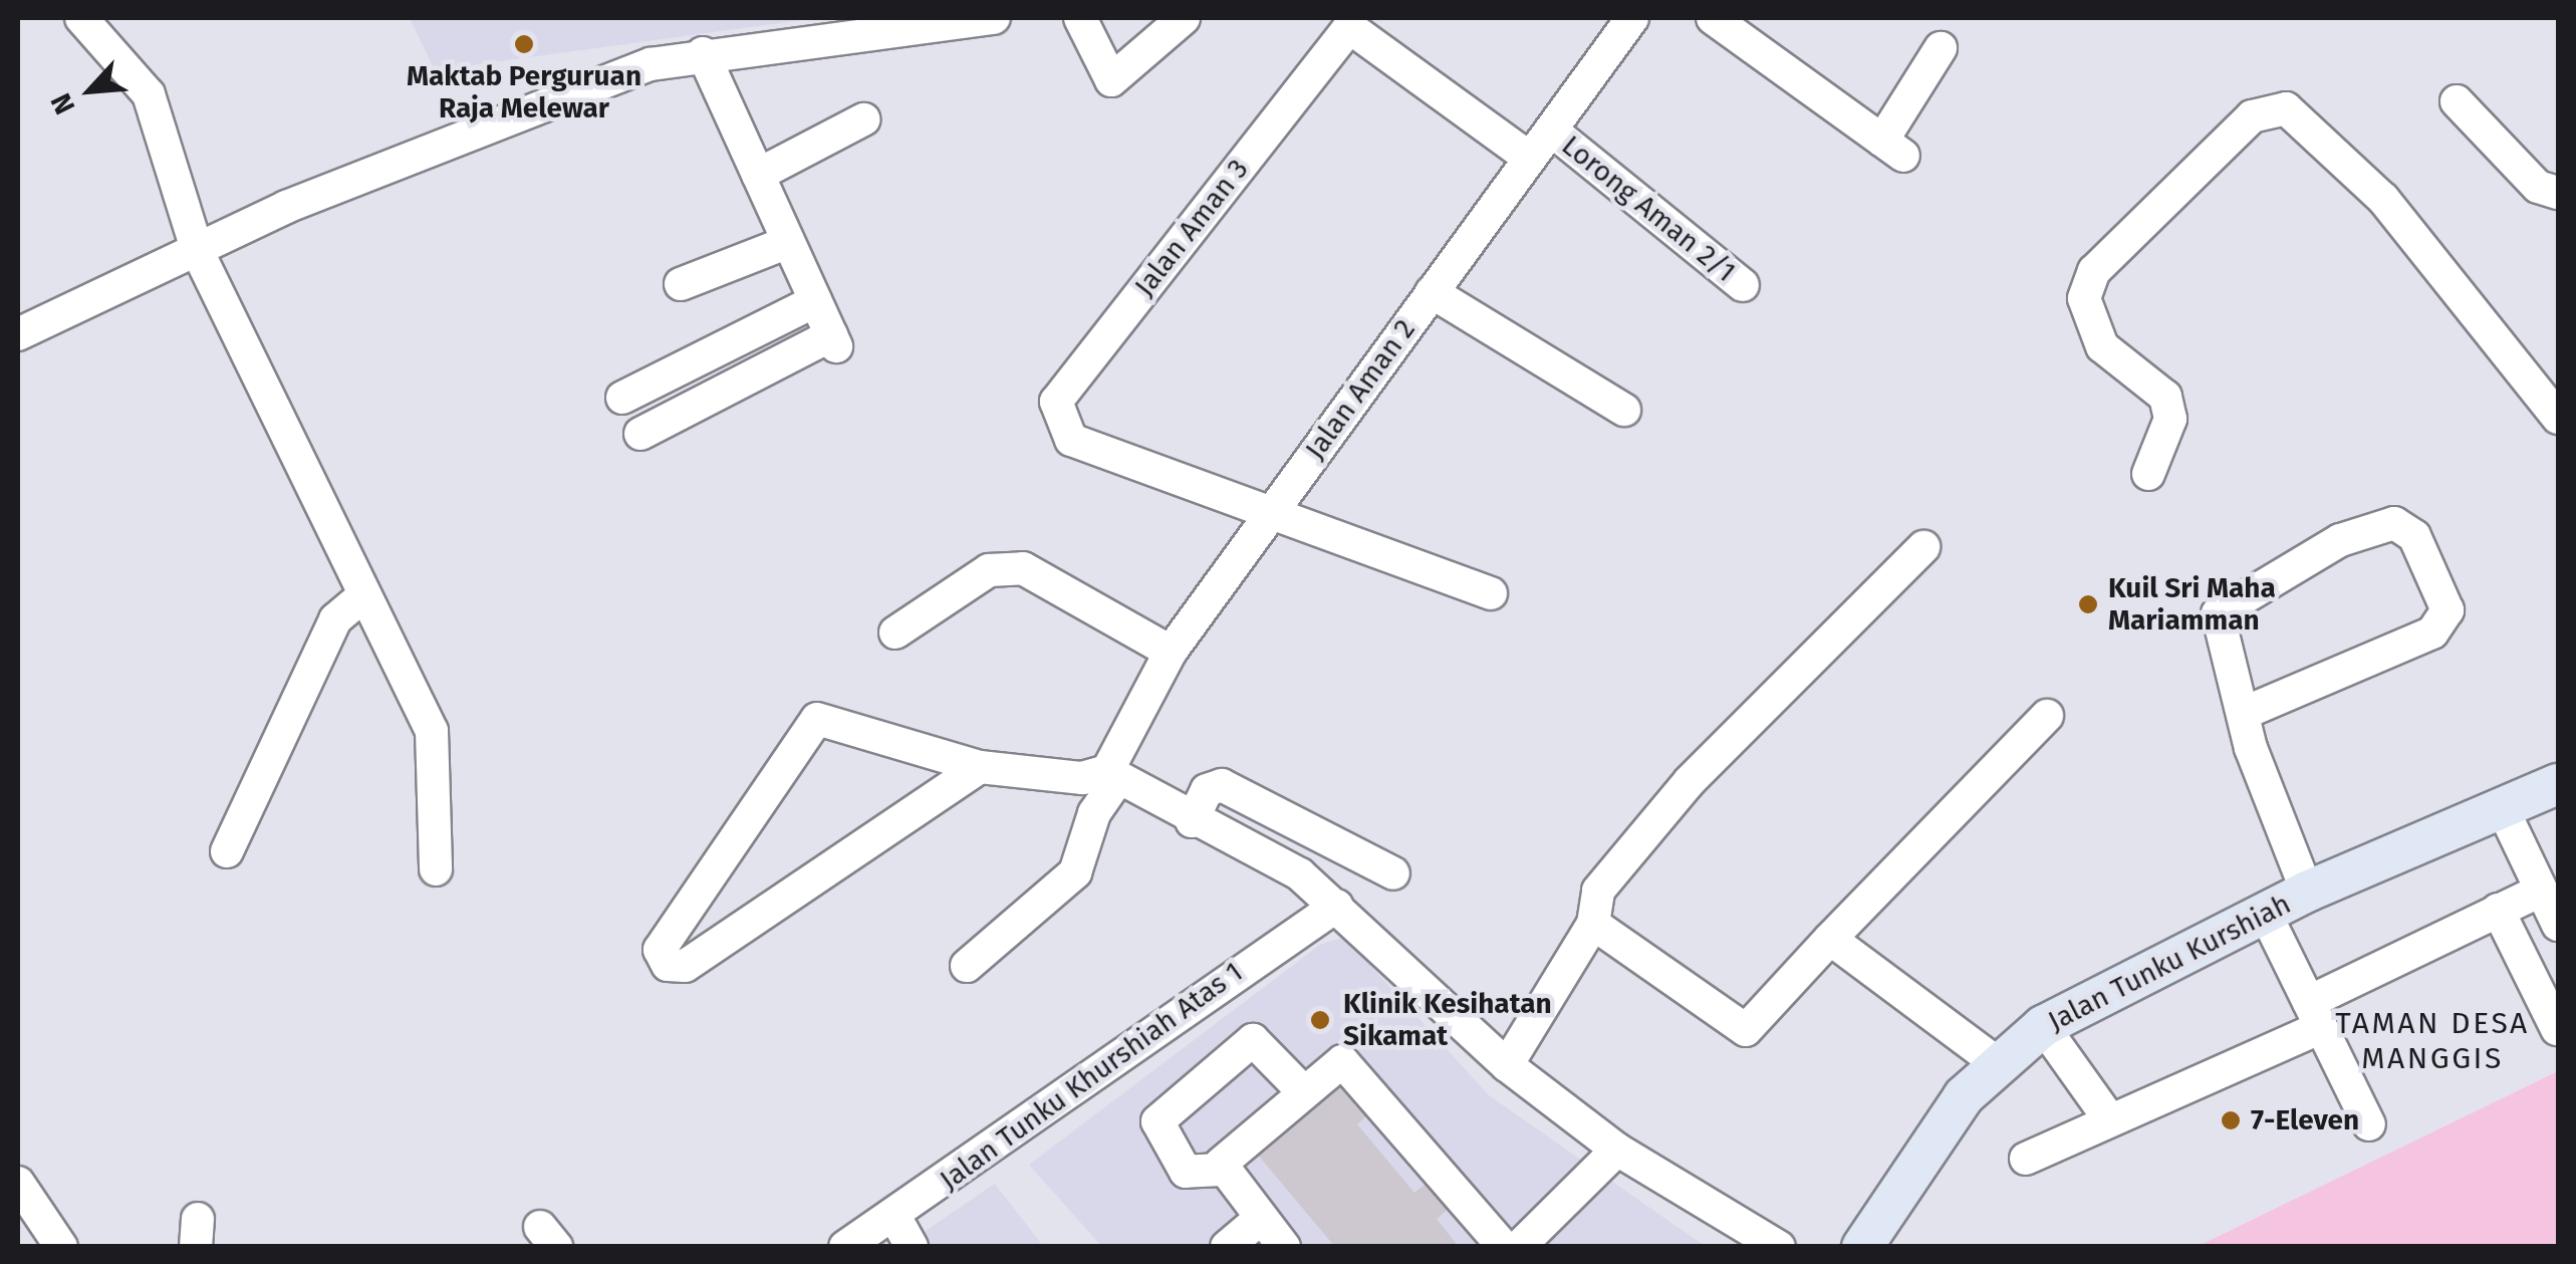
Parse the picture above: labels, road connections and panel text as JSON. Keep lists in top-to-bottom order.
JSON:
{
  "streets": {
    "main road": ["Jalan Tunku Kurshiah"],
    "street": [
      "Lorong Aman 2/1",
      "Jalan Aman 3",
      "Jalan Aman 2",
      "Jalan Tunku Khurshiah Atas 1"
    ]
  },
  "crossings": [
    ["Lorong Aman 2/1", "Jalan Aman 2"],
    ["Jalan Aman 3", "Jalan Aman 2"]
  ],
  "districts": ["TAMAN DESA MANGGIS"],
  "places": [
    "Maktab Perguruan Raja Melewar",
    "Kuil Sri Maha Mariamman",
    "Klinik Kesihatan Sikamat",
    "7-Eleven"
  ],
  "north": "bottom left"
}
